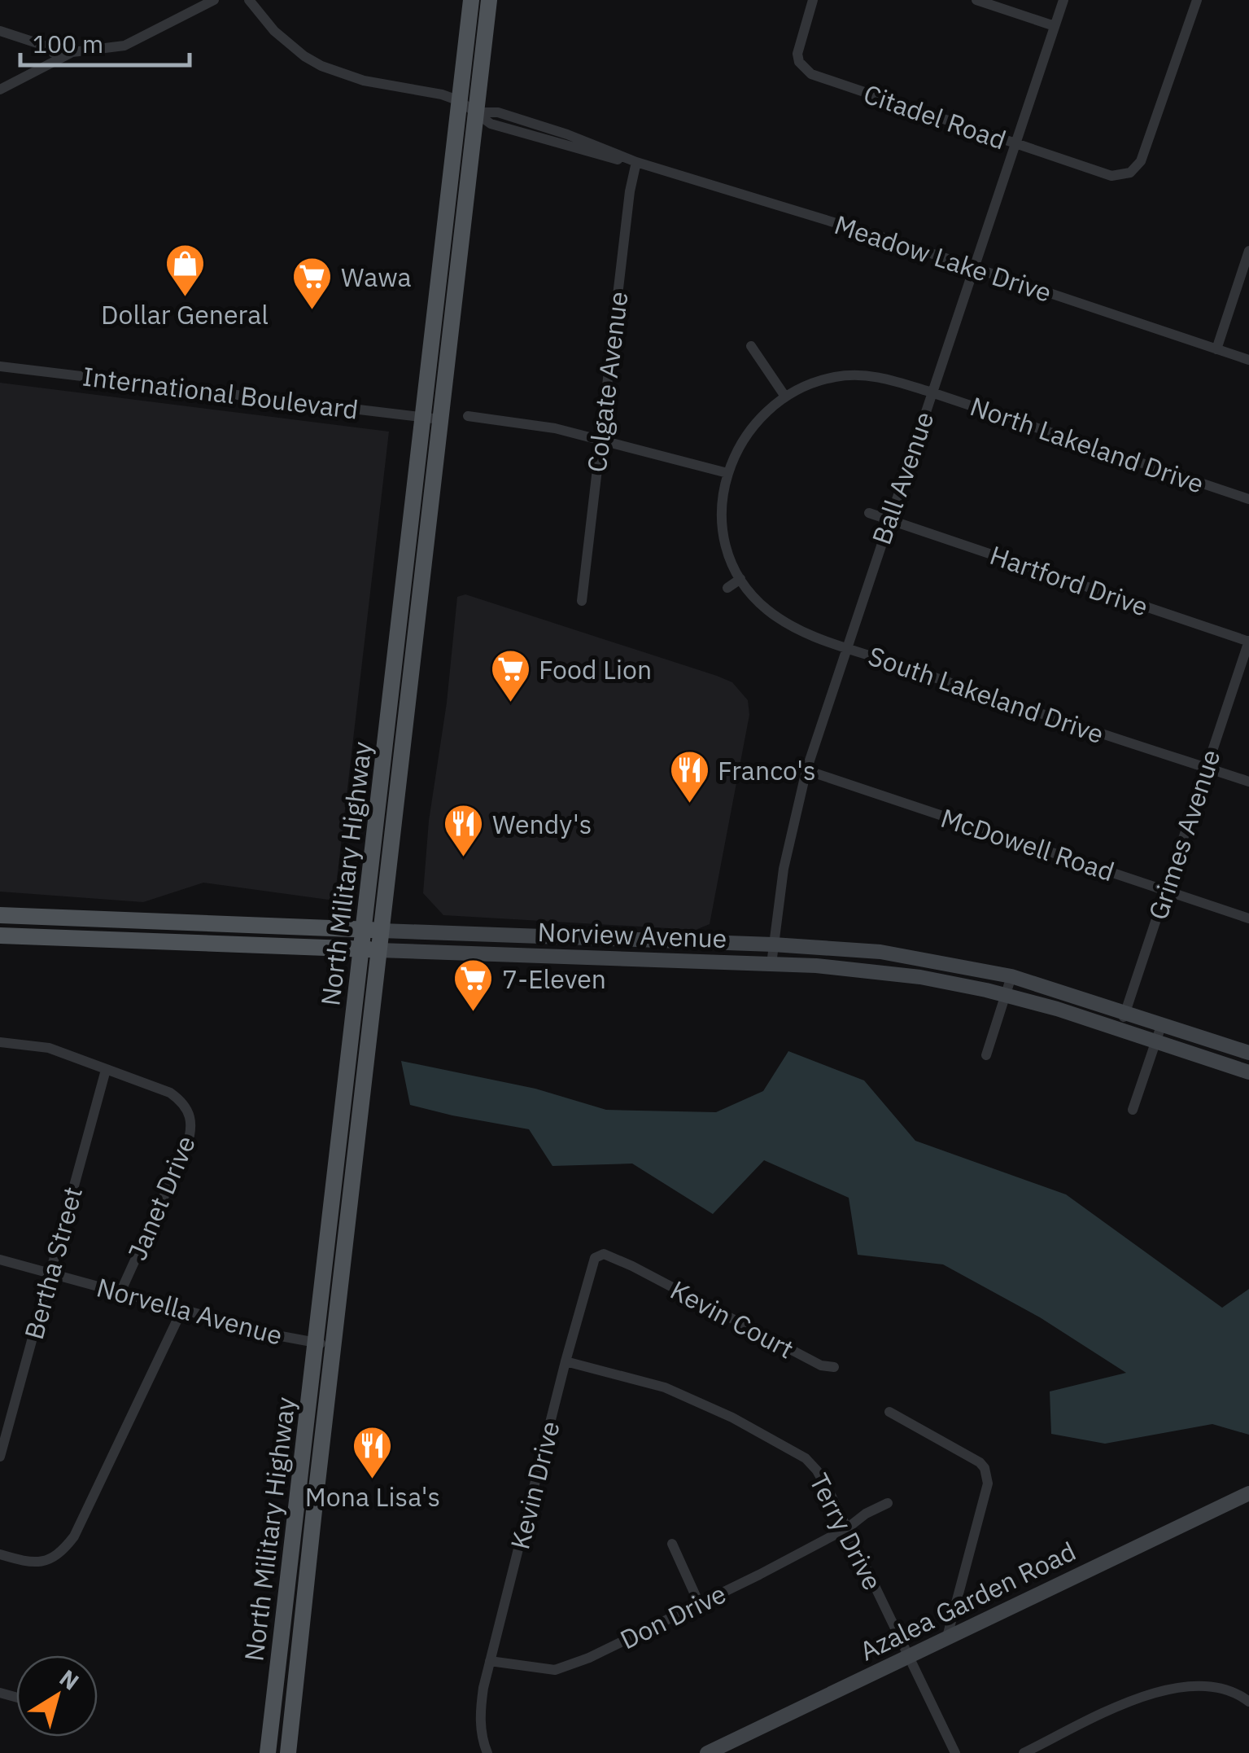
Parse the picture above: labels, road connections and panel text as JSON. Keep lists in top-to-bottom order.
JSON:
{
  "streets": {
    "main road": ["North Military Highway", "Norview Avenue", "Azalea Garden Road"],
    "street": [
      "Citadel Road",
      "Meadow Lake Drive",
      "Colgate Avenue",
      "International Boulevard",
      "North Lakeland Drive",
      "Ball Avenue",
      "Hartford Drive",
      "South Lakeland Drive",
      "Grimes Avenue",
      "McDowell Road",
      "Janet Drive",
      "Bertha Street",
      "Norvella Avenue",
      "Kevin Court",
      "Kevin Drive",
      "Terry Drive",
      "Don Drive"
    ]
  },
  "crossings": [
    ["Citadel Road", "Ball Avenue"],
    ["Meadow Lake Drive", "Colgate Avenue"],
    ["Meadow Lake Drive", "Ball Avenue"],
    ["Meadow Lake Drive", "North Military Highway"],
    ["International Boulevard", "North Military Highway"],
    ["North Lakeland Drive", "Ball Avenue"],
    ["North Lakeland Drive", "South Lakeland Drive"],
    ["Ball Avenue", "Hartford Drive"],
    ["Ball Avenue", "South Lakeland Drive"],
    ["Ball Avenue", "McDowell Road"],
    ["Ball Avenue", "Norview Avenue"],
    ["Hartford Drive", "Grimes Avenue"],
    ["South Lakeland Drive", "Grimes Avenue"],
    ["Grimes Avenue", "McDowell Road"],
    ["Grimes Avenue", "Norview Avenue"],
    ["North Military Highway", "Norview Avenue"],
    ["North Military Highway", "Norvella Avenue"],
    ["Janet Drive", "Bertha Street"],
    ["Janet Drive", "Norvella Avenue"],
    ["Bertha Street", "Norvella Avenue"],
    ["Kevin Court", "Kevin Drive"],
    ["Kevin Drive", "Terry Drive"],
    ["Kevin Drive", "Don Drive"],
    ["Terry Drive", "Azalea Garden Road"],
    ["Terry Drive", "Don Drive"]
  ],
  "places": {
    "shop": ["Dollar General"],
    "supermarket": ["Wawa", "Food Lion", "7-Eleven"],
    "restaurant": ["Franco's", "Wendy's", "Mona Lisa's"]
  },
  "scale_bar": "100 m",
  "north": "top right"
}
